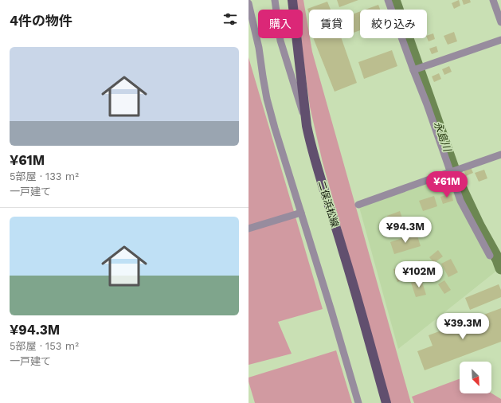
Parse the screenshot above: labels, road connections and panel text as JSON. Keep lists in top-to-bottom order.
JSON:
{
  "streets": {
    "main road": ["二俣浜松線"]
  },
  "water": ["永島川"],
  "north": "bottom right",
  "page": {
    "heading": "4件の物件",
    "chip": ["購入", "賃貸", "絞り込み"],
    "list": [
      {
        "name": "¥61M",
        "note": "5部屋 · 133 m² · 一戸建て"
      },
      {
        "name": "¥94.3M",
        "note": "5部屋 · 153 m² · 一戸建て"
      }
    ],
    "price": [
      "¥61M",
      "¥94.3M",
      "¥102M",
      "¥39.3M"
    ]
  }
}
